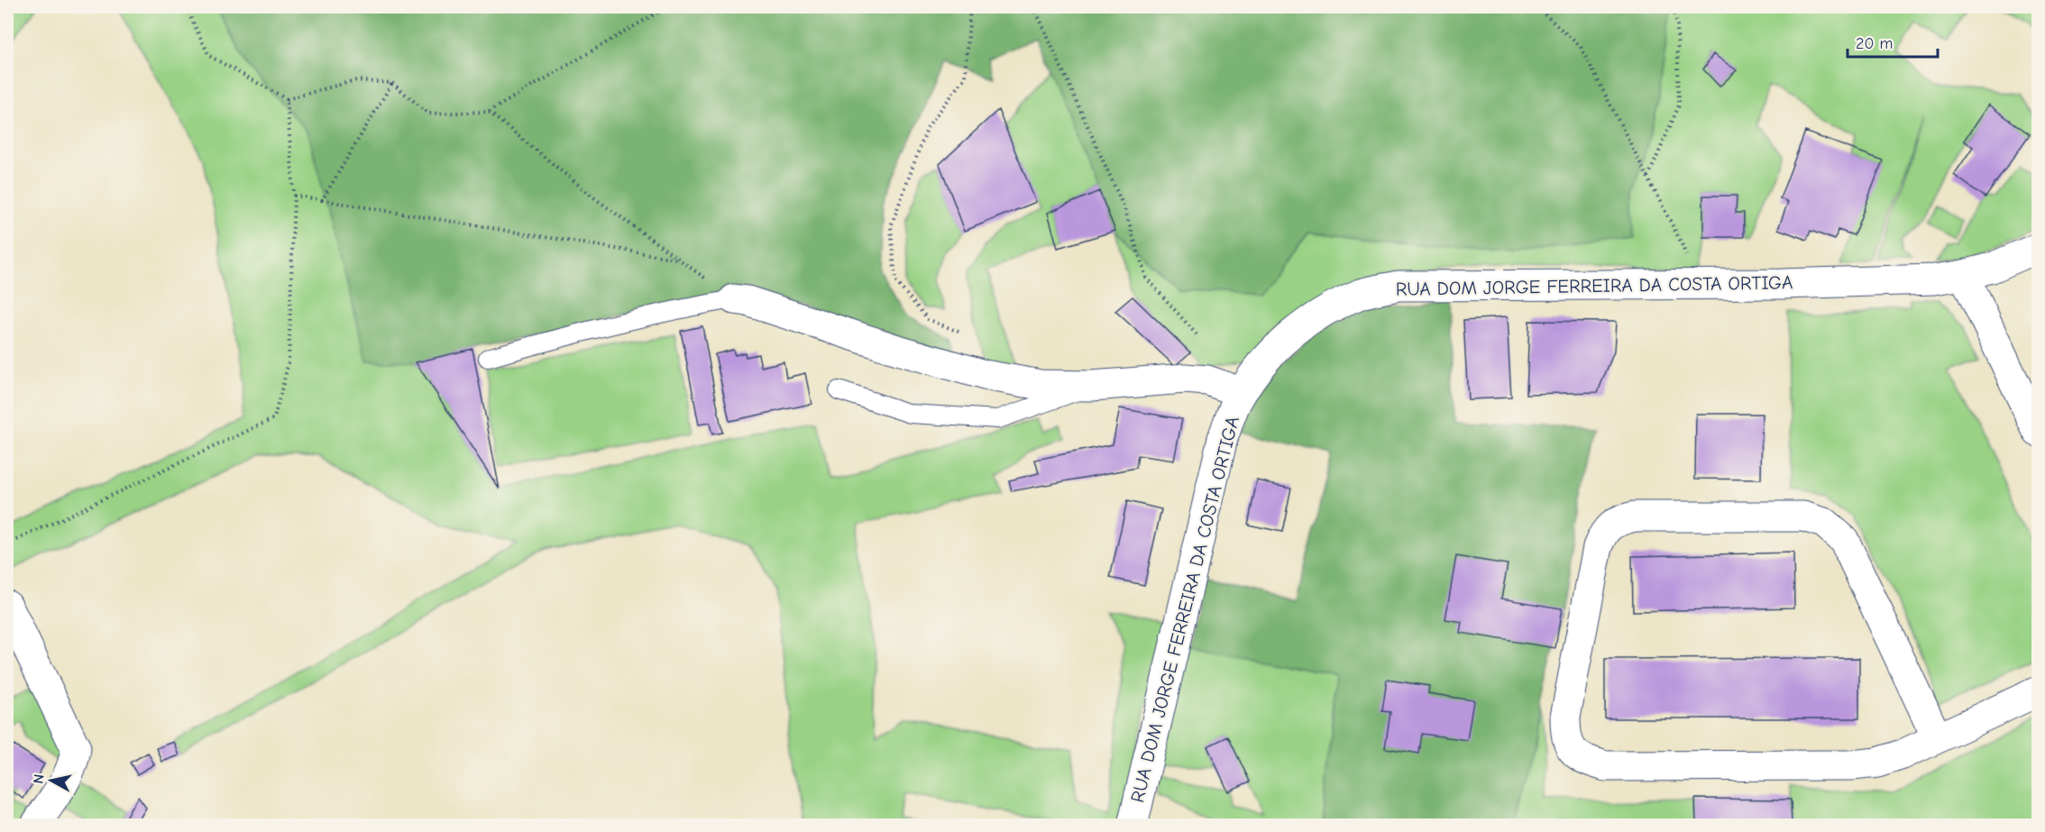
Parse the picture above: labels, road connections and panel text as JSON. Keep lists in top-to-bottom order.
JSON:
{
  "streets": {
    "street": ["RUA DOM JORGE FERREIRA DA COSTA ORTIGA"]
  },
  "scale_bar": "20 m",
  "north": "left"
}
